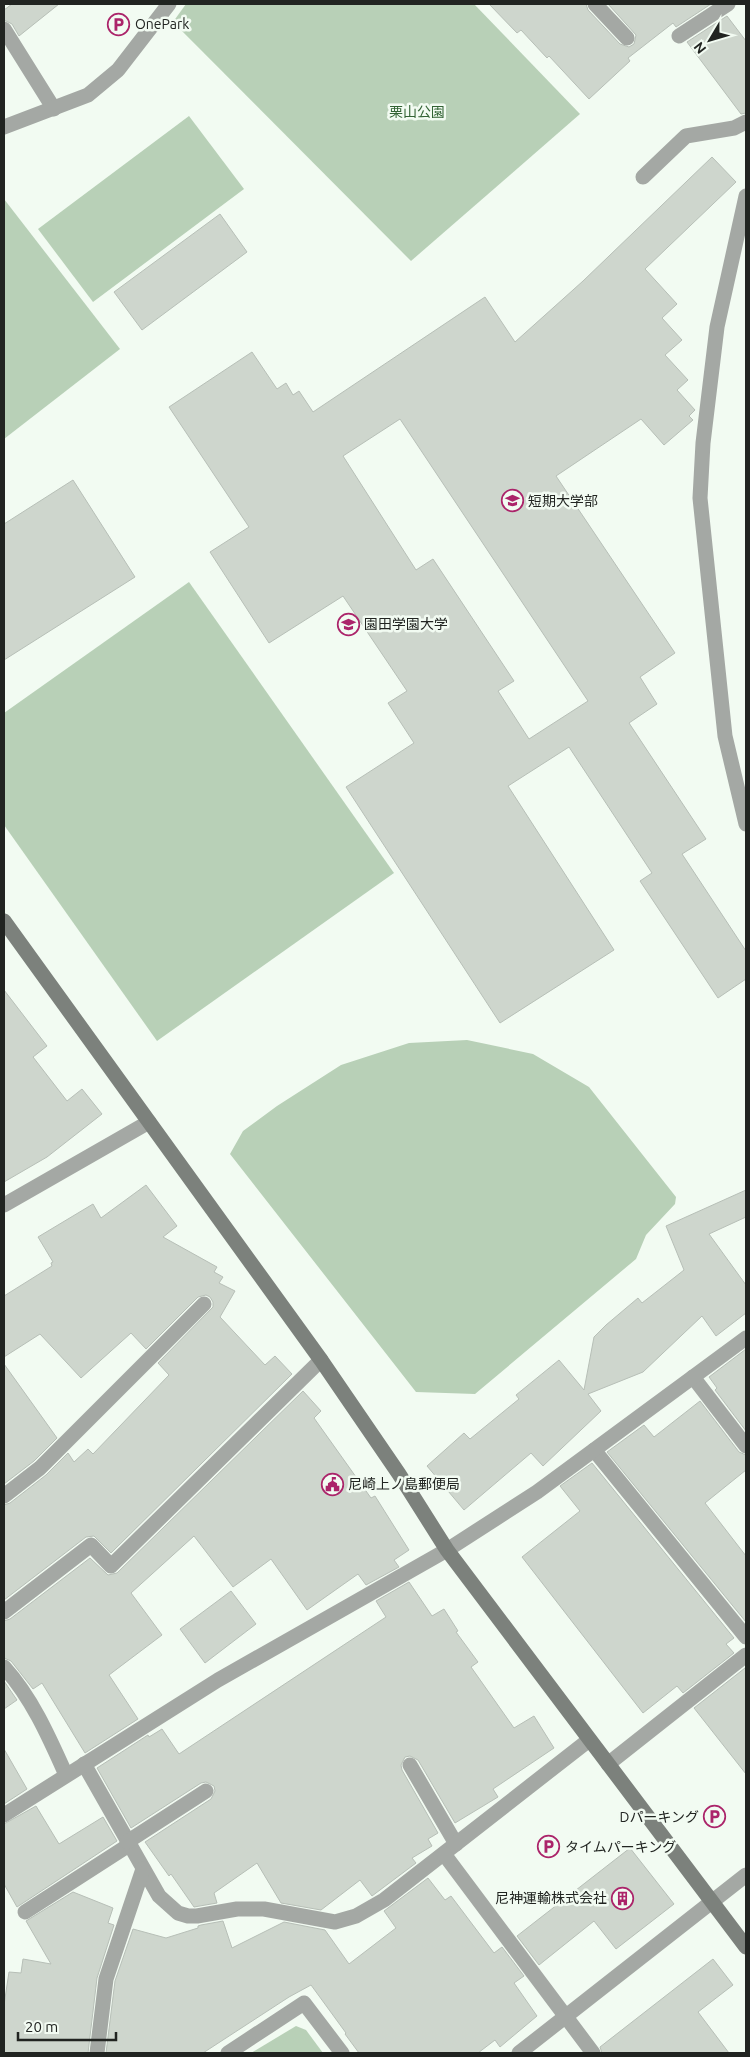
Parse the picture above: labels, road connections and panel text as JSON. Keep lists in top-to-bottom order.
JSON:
{
  "parks": ["栗山公園"],
  "places": {
    "parking": ["OnePark", "Dパーキング", "タイムパーキング"],
    "school or university": ["短期大学部", "園田学園大学"],
    "public building": ["尼崎上ノ島郵便局"],
    "building": ["尼神運輸株式会社"]
  },
  "scale_bar": "20 m",
  "north": "bottom left"
}
